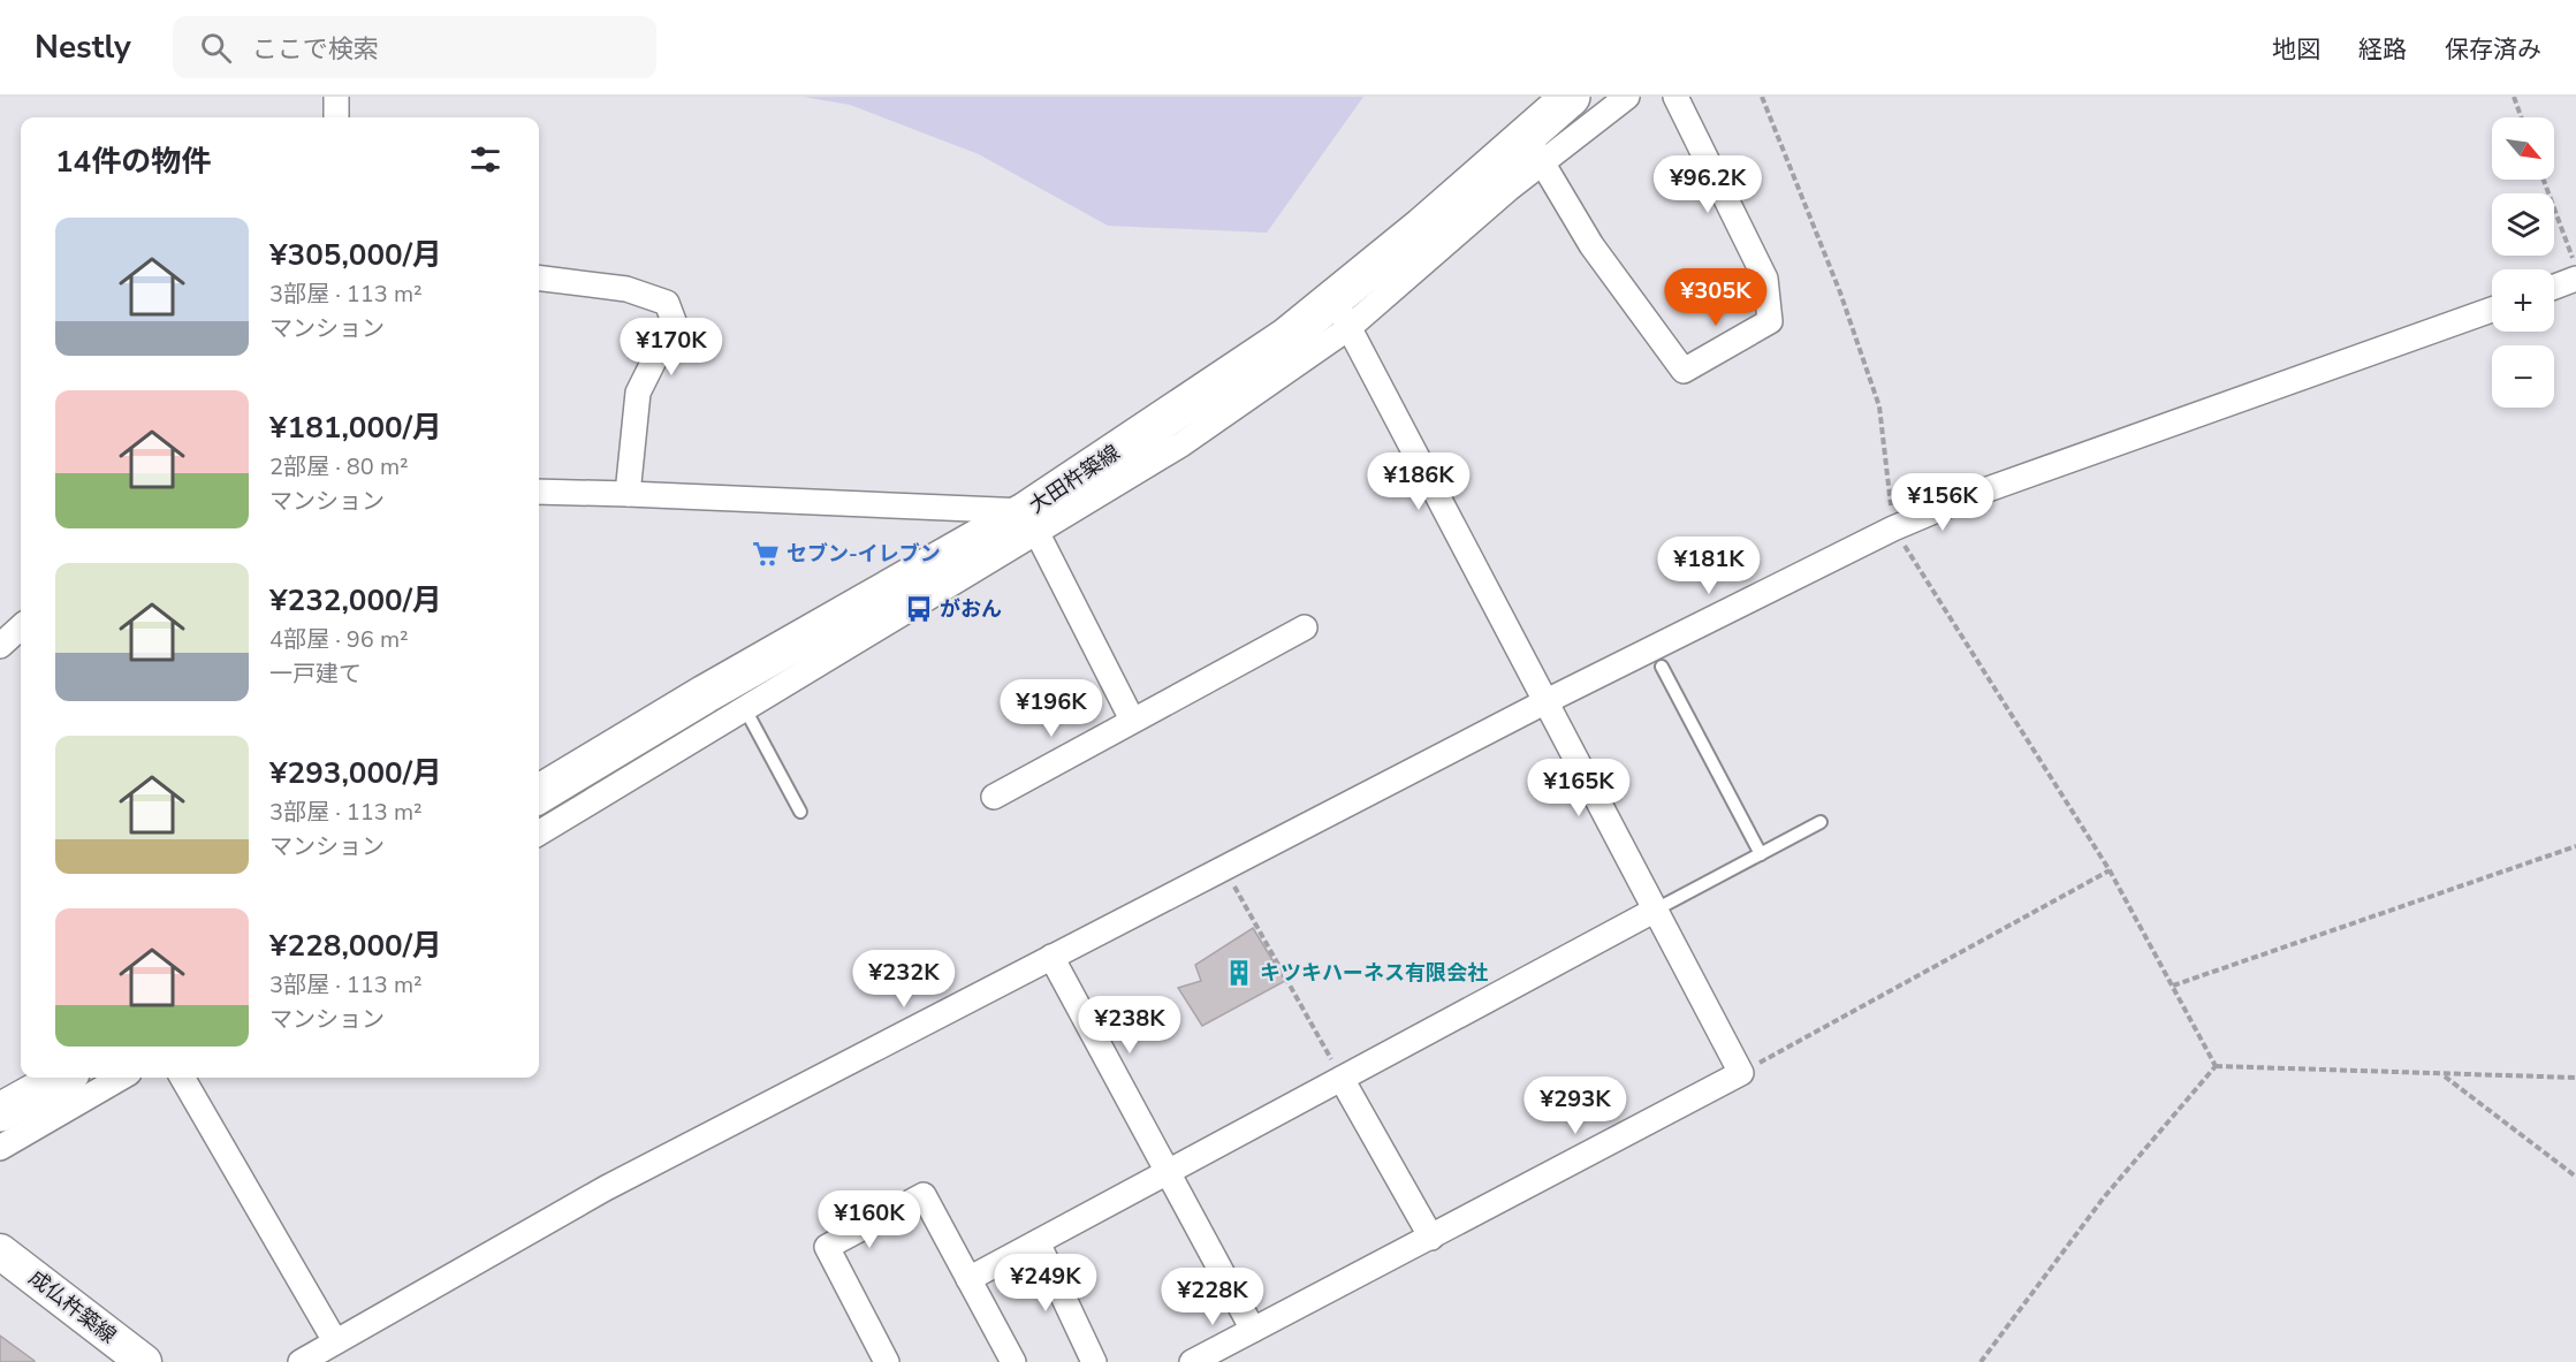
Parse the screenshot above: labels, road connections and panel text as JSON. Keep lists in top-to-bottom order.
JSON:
{
  "streets": {
    "main road": ["大田杵築線", "成仏杵築線"]
  },
  "places": {
    "supermarket": ["セブン-イレブン"],
    "bus stop": ["がおん"],
    "building": ["キツキハーネス有限会社"]
  },
  "north": "bottom right",
  "page": {
    "header": "Nestly",
    "search": "ここで検索",
    "nav": ["地図", "経路", "保存済み"],
    "map_buttons": ["+", "−"],
    "heading": "14件の物件",
    "price": [
      "¥96.2K",
      "¥305K",
      "¥170K",
      "¥186K",
      "¥156K",
      "¥181K",
      "¥196K",
      "¥165K",
      "¥232K",
      "¥238K",
      "¥293K",
      "¥160K",
      "¥249K",
      "¥228K"
    ],
    "list": [
      {
        "name": "¥305,000/月",
        "note": "3部屋 · 113 m² · マンション"
      },
      {
        "name": "¥181,000/月",
        "note": "2部屋 · 80 m² · マンション"
      },
      {
        "name": "¥232,000/月",
        "note": "4部屋 · 96 m² · 一戸建て"
      },
      {
        "name": "¥293,000/月",
        "note": "3部屋 · 113 m² · マンション"
      },
      {
        "name": "¥228,000/月",
        "note": "3部屋 · 113 m² · マンション"
      }
    ]
  }
}
